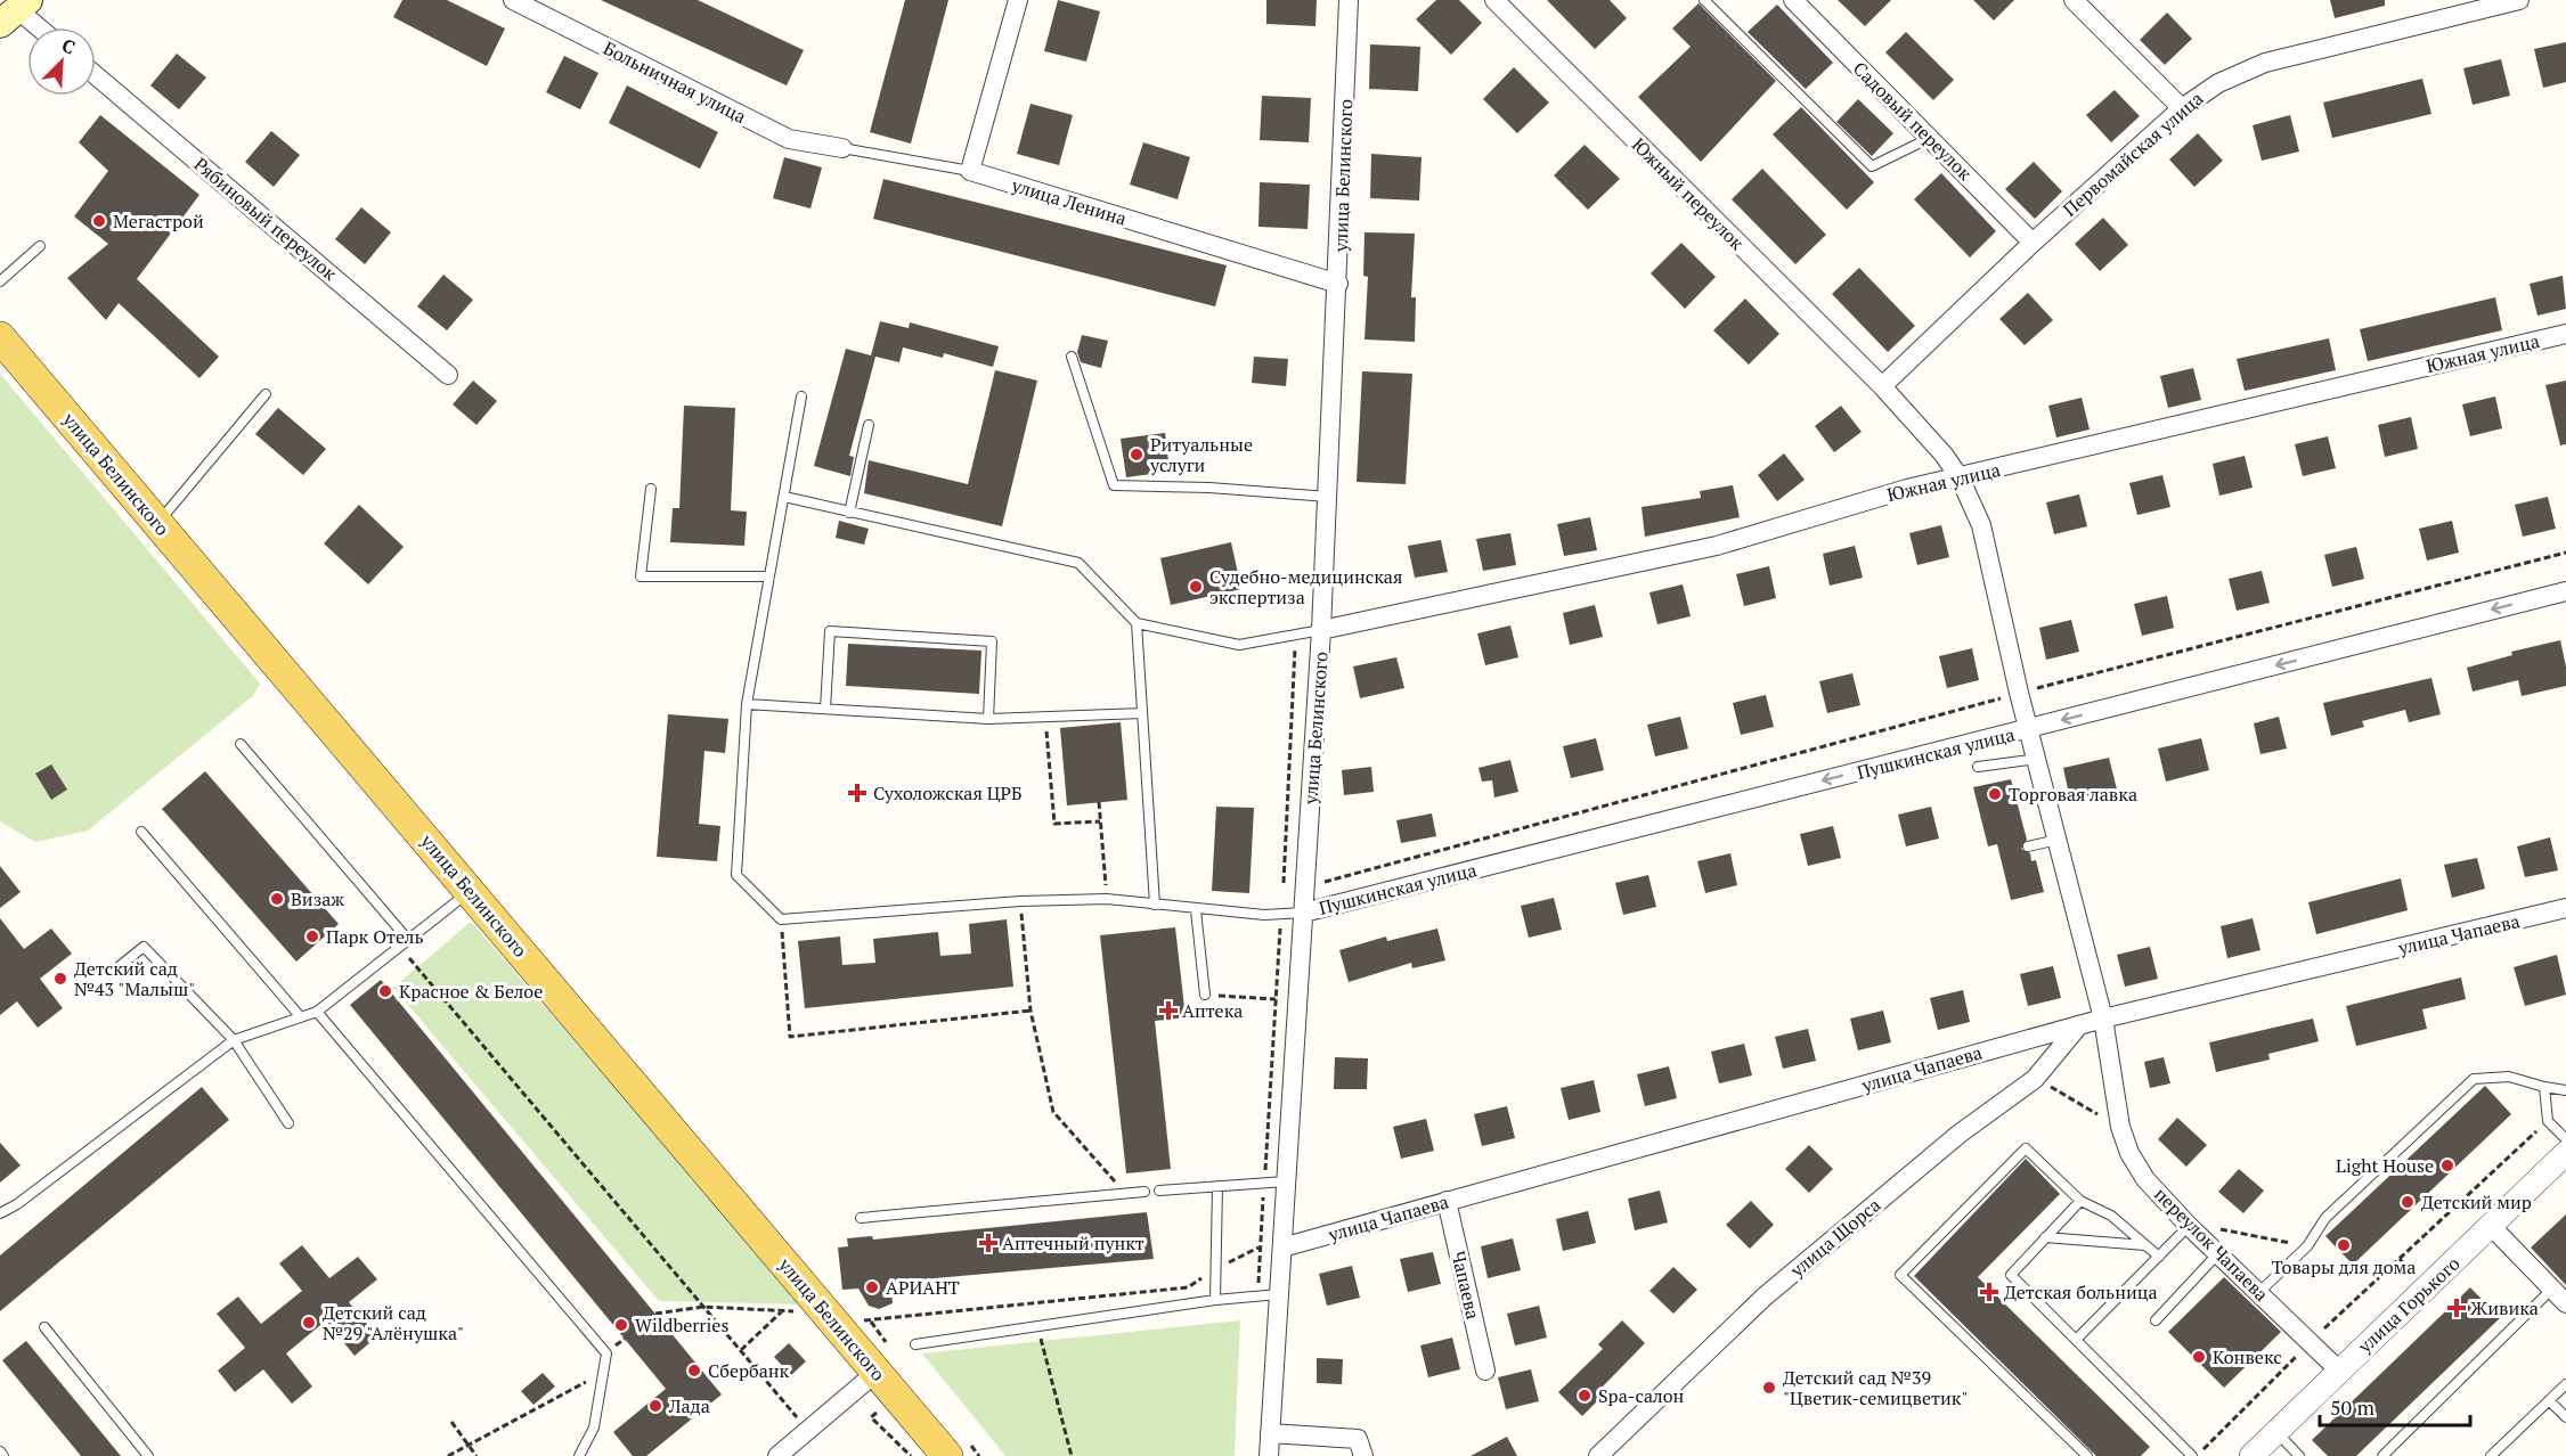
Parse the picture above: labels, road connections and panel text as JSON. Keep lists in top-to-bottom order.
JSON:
{
  "streets": {
    "main road": ["улица Белинского"],
    "street": [
      "Больничная улица",
      "Садовый переулок",
      "Первомайская улица",
      "Южный переулок",
      "улица Ленина",
      "Рябиновый переулок",
      "Южная улица",
      "Пушкинская улица",
      "улица Чапаева",
      "улица Щорса",
      "переулок Чапаева",
      "Чапаева",
      "улица Горького"
    ]
  },
  "crossings": [
    ["Садовый переулок", "Первомайская улица"],
    ["Первомайская улица", "Южный переулок"],
    ["улица Белинского", "улица Ленина"],
    ["улица Белинского", "Южная улица"],
    ["улица Белинского", "Пушкинская улица"],
    ["улица Белинского", "улица Чапаева"],
    ["Южный переулок", "Южная улица"],
    ["Южный переулок", "переулок Чапаева"],
    ["Пушкинская улица", "переулок Чапаева"],
    ["улица Чапаева", "улица Щорса"],
    ["улица Чапаева", "переулок Чапаева"],
    ["улица Чапаева", "Чапаева"],
    ["переулок Чапаева", "улица Горького"]
  ],
  "one_way": ["Пушкинская улица"],
  "places": {
    "other": [
      "Мегастрой",
      "Ритуальные услуги",
      "Судебно-медицинская экспертиза",
      "Торговая лавка",
      "Визаж",
      "Парк Отель",
      "Детский сад №43 \"Малыш\"",
      "Красное & Белое",
      "Light House",
      "Детский мир",
      "Товары для дома",
      "АРИАНТ",
      "Детский сад №29 \"Алёнушка\"",
      "Wildberries",
      "Конвекс",
      "Сбербанк",
      "Детский сад №39 \"Цветик-семицветик\"",
      "Spa-салон",
      "Лада"
    ],
    "health": [
      "Сухоложская ЦРБ",
      "Аптека",
      "Аптечный пункт",
      "Детская больница",
      "Живика"
    ]
  },
  "scale_bar": "50 m",
  "north": "top right"
}
